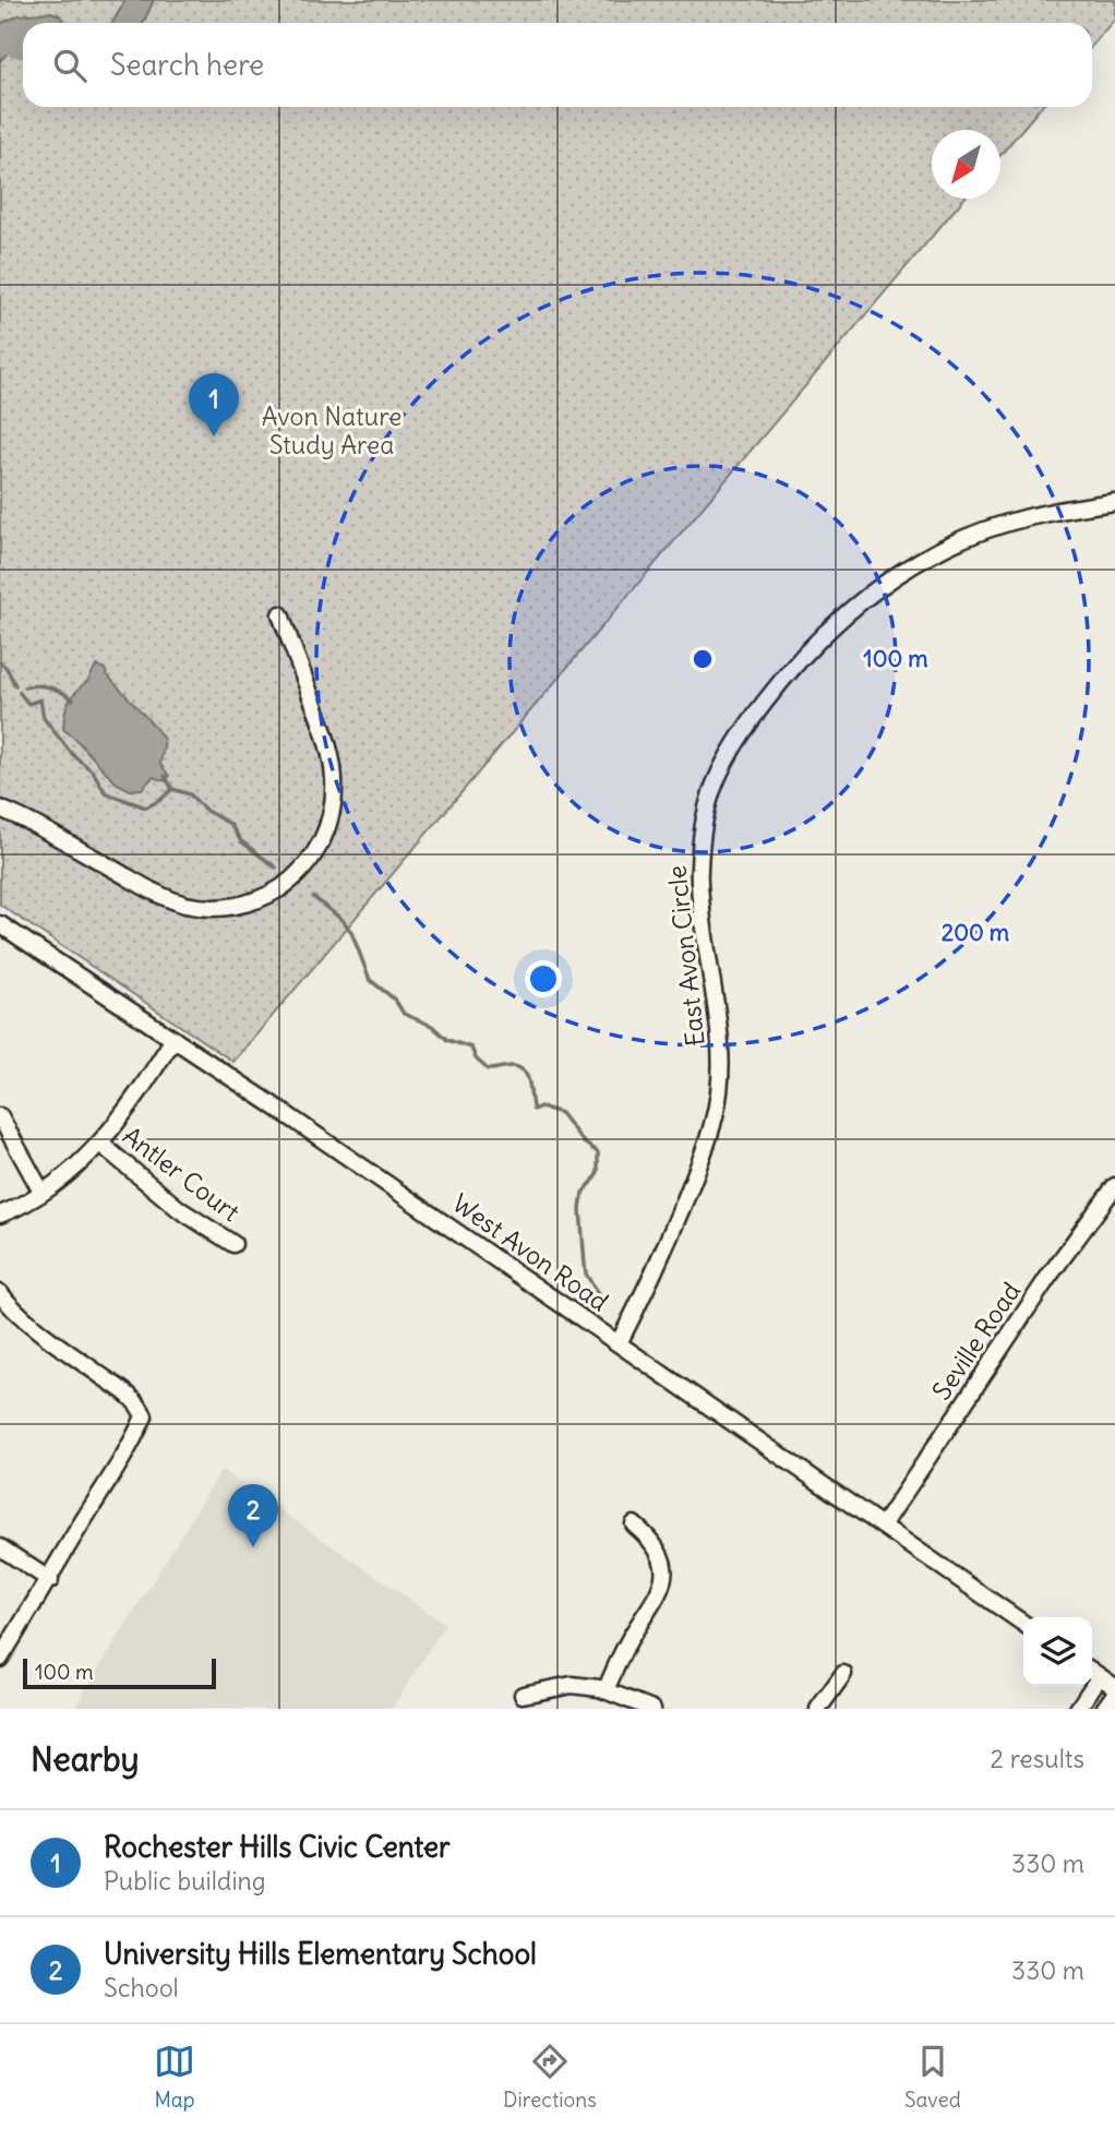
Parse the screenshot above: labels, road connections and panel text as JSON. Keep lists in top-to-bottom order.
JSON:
{
  "streets": {
    "street": [
      "East Avon Circle",
      "Antler Court",
      "West Avon Road",
      "Seville Road"
    ]
  },
  "crossings": [
    ["East Avon Circle", "West Avon Road"],
    ["West Avon Road", "Seville Road"]
  ],
  "parks": ["Avon Nature Study Area"],
  "scale_bar": "100 m",
  "north": "bottom left",
  "page": {
    "search": "Search here",
    "pins": ["1", "2"],
    "scale": "100 m",
    "heading": ["Nearby", "2 results"],
    "list": [
      {
        "mark": "1",
        "name": "Rochester Hills Civic Center",
        "note": "Public building",
        "value": "330 m"
      },
      {
        "mark": "2",
        "name": "University Hills Elementary School",
        "note": "School",
        "value": "330 m"
      }
    ],
    "nav": ["Map", "Directions", "Saved"]
  },
  "rings": ["100 m", "200 m"]
}
